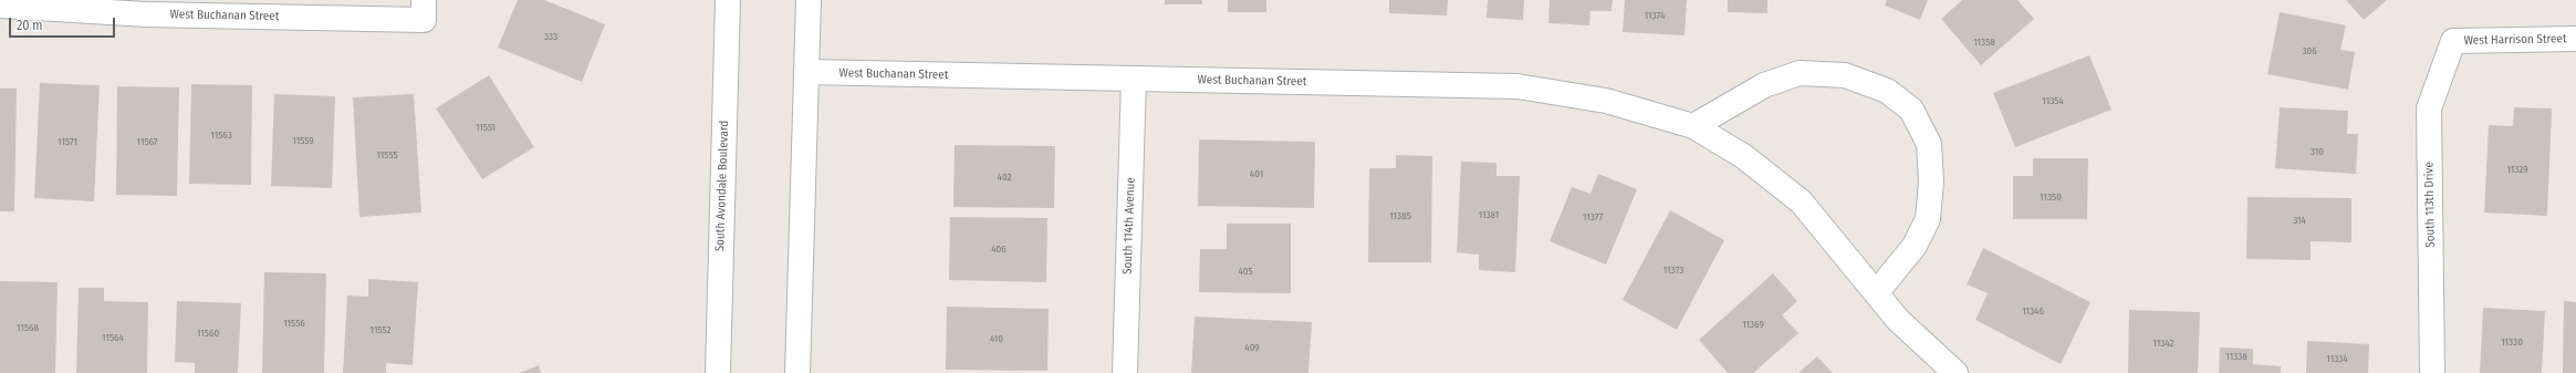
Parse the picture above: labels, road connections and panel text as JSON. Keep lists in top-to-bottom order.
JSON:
{
  "streets": {
    "street": [
      "West Buchanan Street",
      "West Harrison Street",
      "South Avondale Boulevard",
      "South 113th Drive",
      "South 114th Avenue"
    ]
  },
  "crossings": [
    ["West Buchanan Street", "South 114th Avenue"],
    ["West Harrison Street", "South 113th Drive"]
  ],
  "house_numbers": [
    "11374",
    "333",
    "11358",
    "306",
    "11354",
    "11551",
    "11563",
    "11559",
    "11571",
    "11567",
    "310",
    "11555",
    "11329",
    "401",
    "402",
    "11350",
    "11381",
    "11385",
    "11377",
    "314",
    "406",
    "11373",
    "405",
    "11346",
    "11556",
    "11369",
    "11568",
    "11552",
    "11560",
    "11564",
    "410",
    "11330",
    "11342",
    "409",
    "11338",
    "11334"
  ],
  "scale_bar": "20 m"
}
